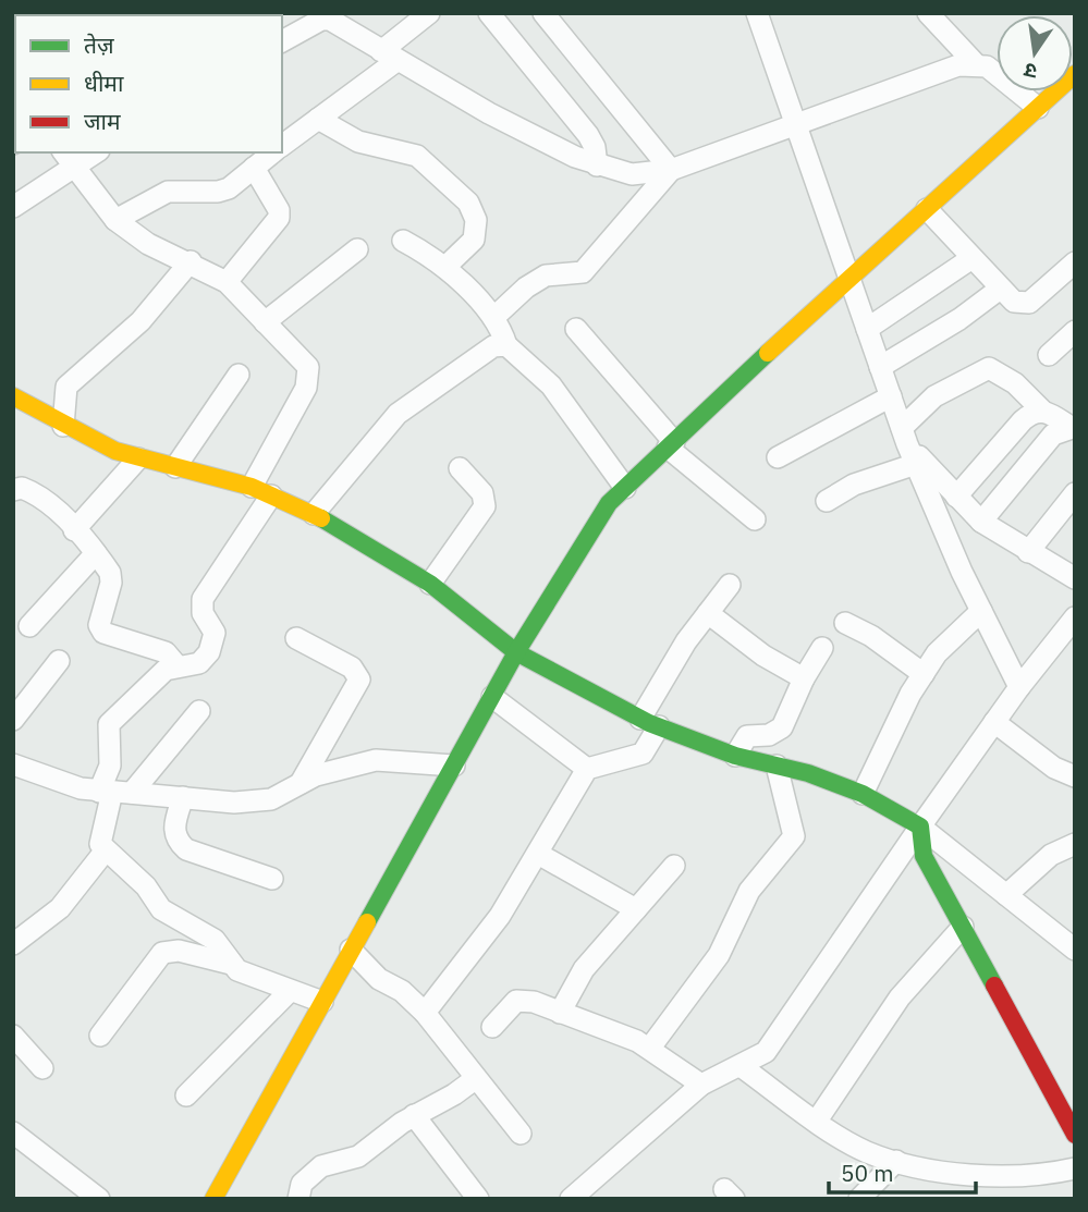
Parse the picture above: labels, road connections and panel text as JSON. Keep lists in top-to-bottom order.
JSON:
{
  "legend": ["तेज़", "धीमा", "जाम"],
  "scale_bar": "50 m",
  "north": "bottom"
}
